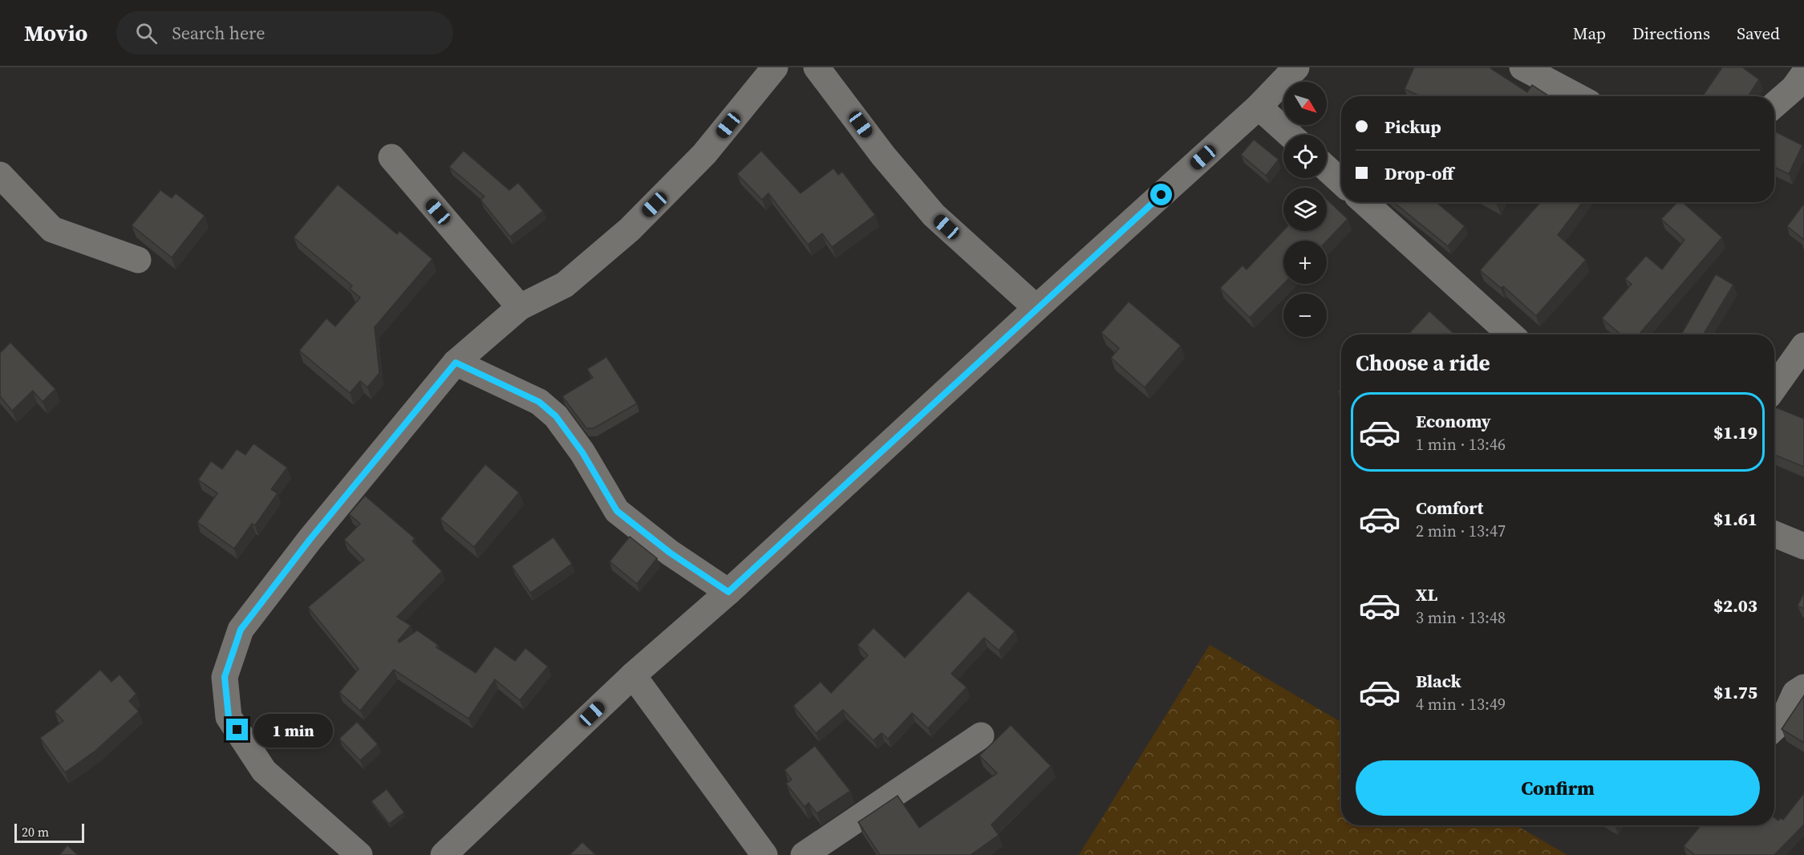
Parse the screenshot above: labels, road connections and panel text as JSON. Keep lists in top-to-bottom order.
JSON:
{
  "scale_bar": "20 m",
  "north": "bottom right",
  "page": {
    "header": "Movio",
    "search": "Search here",
    "nav": ["Map", "Directions", "Saved"],
    "map_buttons": ["+", "−"],
    "banner": ["Pickup", "Drop-off"],
    "heading": "Choose a ride",
    "list": [
      {
        "name": "Economy",
        "note": "1 min · 13:46",
        "value": "$1.19"
      },
      {
        "name": "Comfort",
        "note": "2 min · 13:47",
        "value": "$1.61"
      },
      {
        "name": "XL",
        "note": "3 min · 13:48",
        "value": "$2.03"
      },
      {
        "name": "Black",
        "note": "4 min · 13:49",
        "value": "$1.75"
      }
    ],
    "bubble": "1 min",
    "buttons": "Confirm",
    "scale": "20 m"
  }
}
